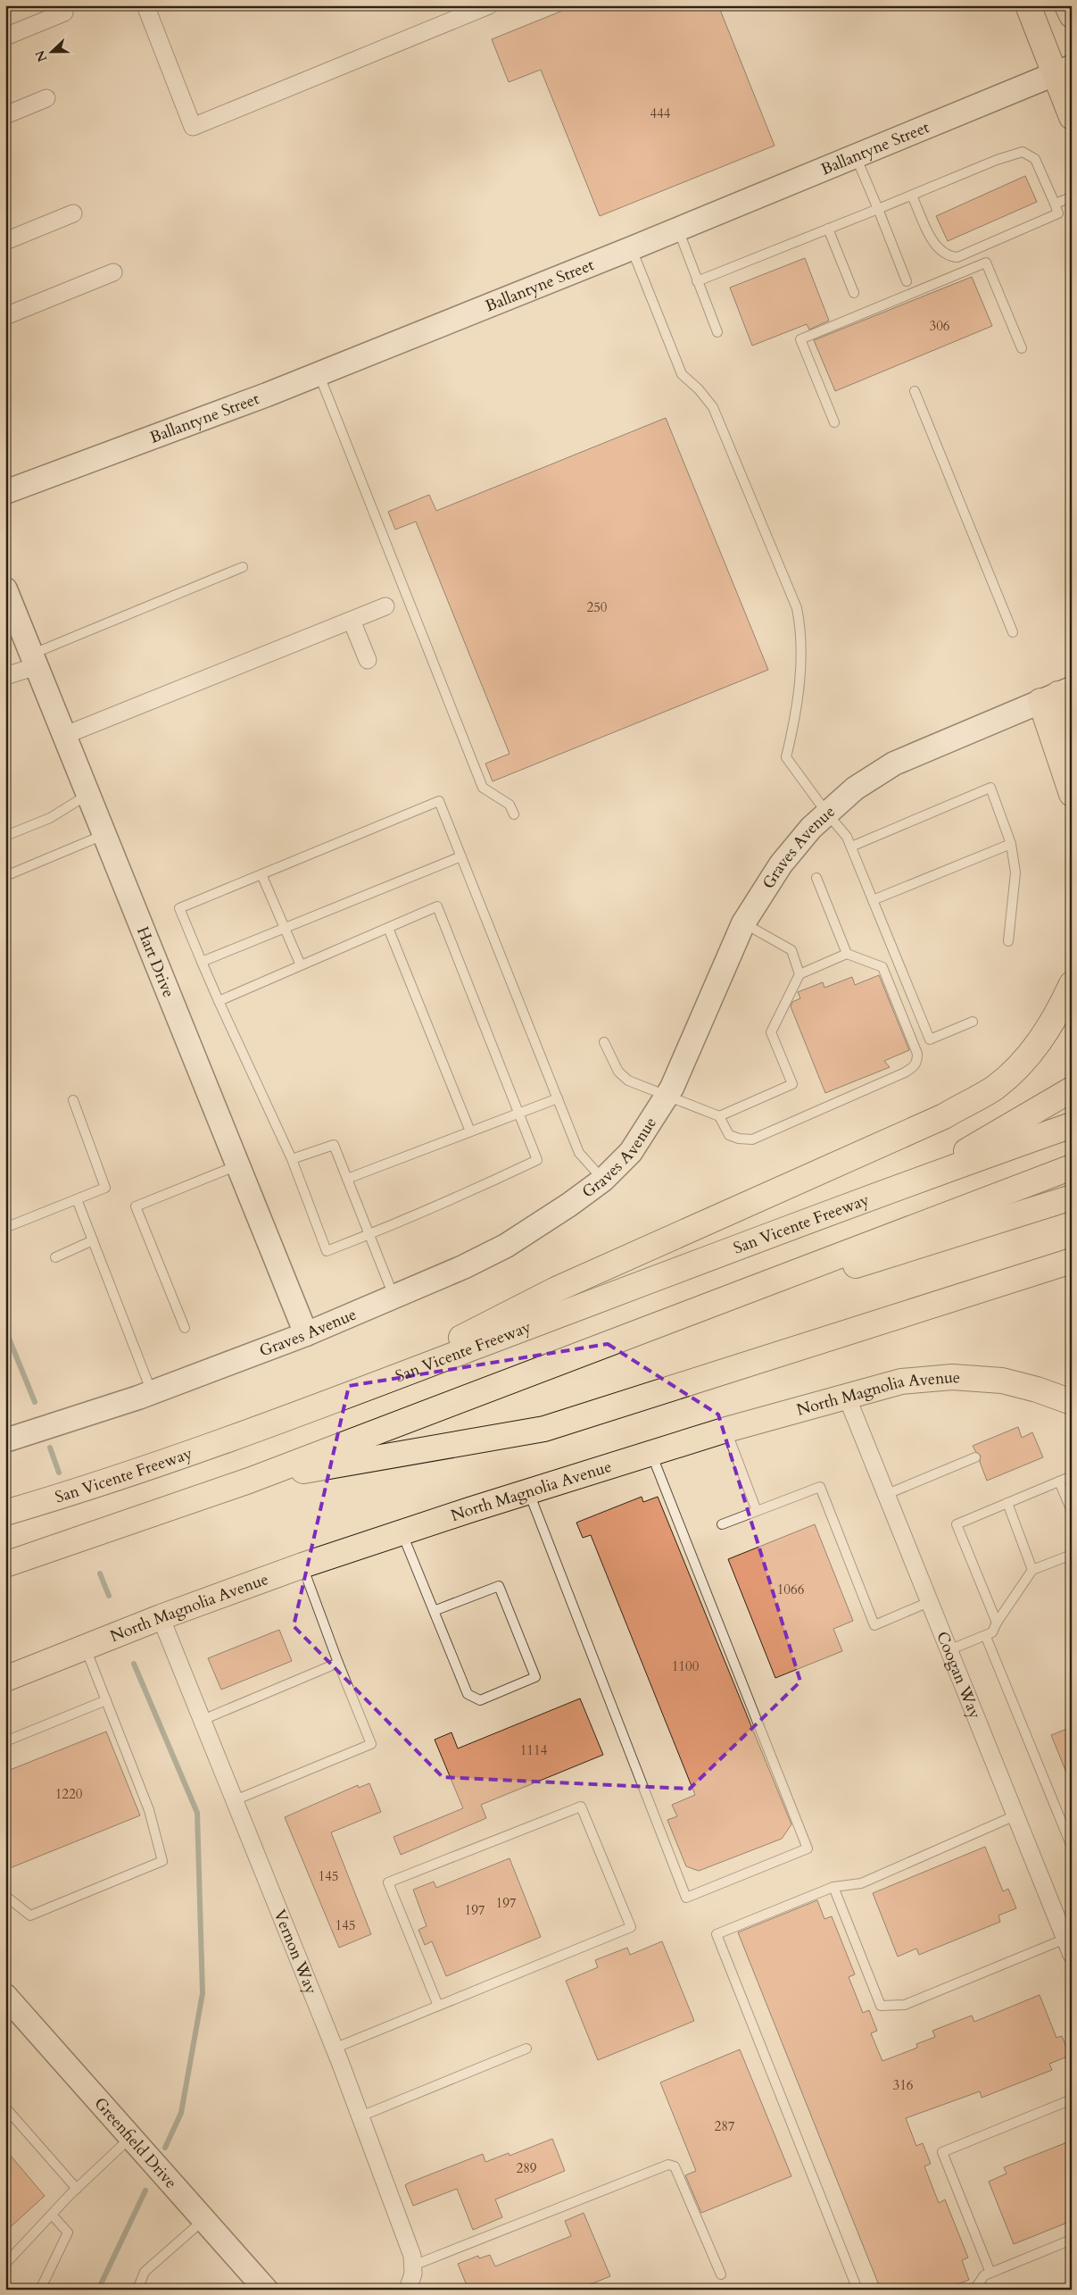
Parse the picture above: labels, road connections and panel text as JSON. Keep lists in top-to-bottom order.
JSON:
{
  "streets": {
    "main road": [
      "Ballantyne Street",
      "Graves Avenue",
      "Hart Drive",
      "San Vicente Freeway",
      "North Magnolia Avenue",
      "Greenfield Drive"
    ],
    "street": ["Coogan Way", "Vernon Way"]
  },
  "crossings": [
    ["Graves Avenue", "Hart Drive"],
    ["North Magnolia Avenue", "Coogan Way"],
    ["North Magnolia Avenue", "Vernon Way"]
  ],
  "house_numbers": [
    "444",
    "306",
    "250",
    "1066",
    "1100",
    "1114",
    "1220",
    "145",
    "197",
    "197",
    "145",
    "316",
    "287",
    "289"
  ],
  "north": "left"
}
